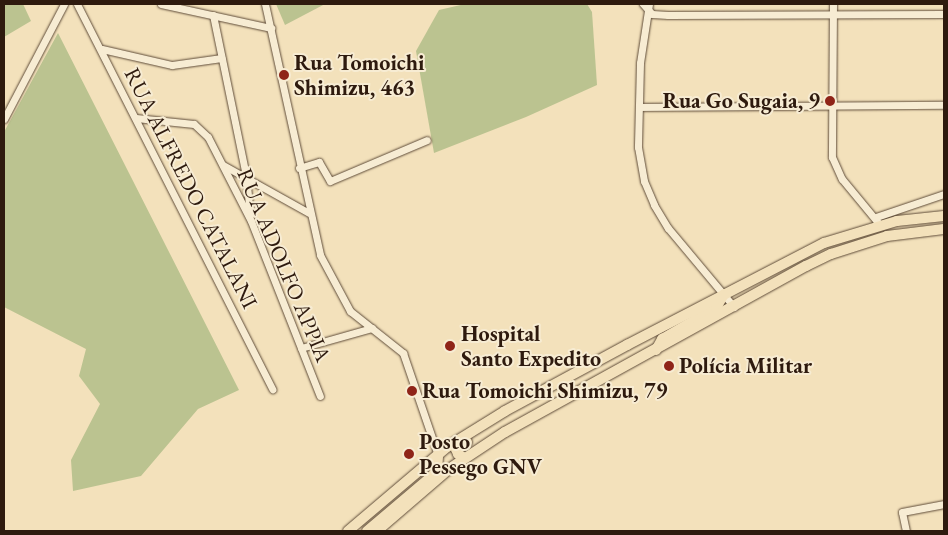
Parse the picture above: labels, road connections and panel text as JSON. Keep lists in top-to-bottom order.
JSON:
{
  "streets": {
    "street": ["RUA ALFREDO CATALANI", "RUA ADOLFO APPIA"]
  },
  "crossings": [
    ["RUA ALFREDO CATALANI", "RUA ADOLFO APPIA"]
  ],
  "places": [
    "Rua Tomoichi Shimizu, 463",
    "Rua Go Sugaia, 9",
    "Hospital Santo Expedito",
    "Polícia Militar",
    "Rua Tomoichi Shimizu, 79",
    "Posto Pessego GNV"
  ]
}
